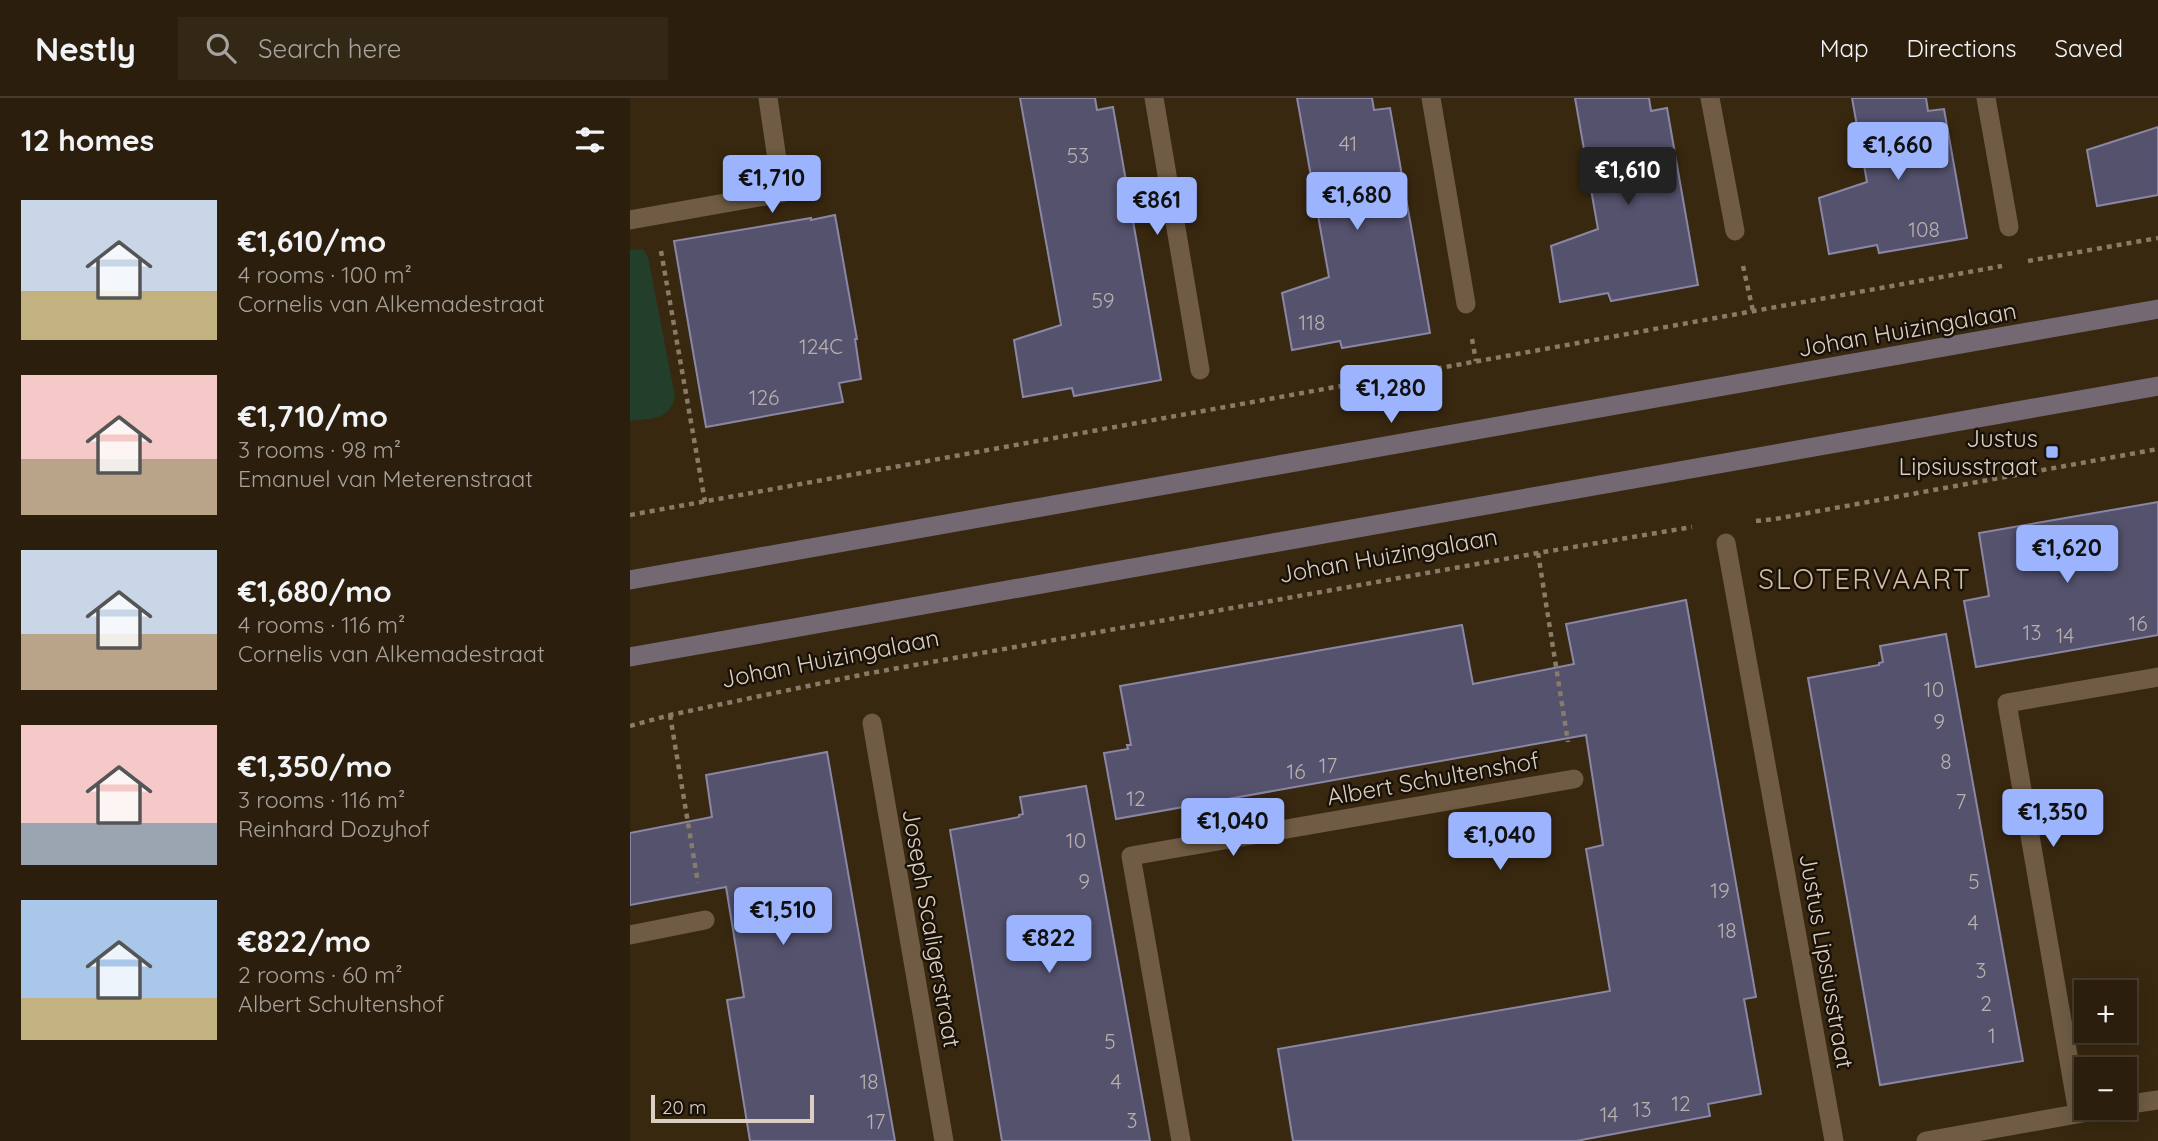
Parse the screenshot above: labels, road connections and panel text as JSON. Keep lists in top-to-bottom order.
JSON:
{
  "streets": {
    "main road": ["Johan Huizingalaan"],
    "street": ["Albert Schultenshof", "Joseph Scaligerstraat", "Justus Lipsiusstraat"]
  },
  "districts": ["SLOTERVAART"],
  "places": {
    "transit": ["Justus Lipsiusstraat"]
  },
  "house_numbers": [
    "41",
    "53",
    "108",
    "59",
    "118",
    "124C",
    "126",
    "16",
    "13",
    "14",
    "10",
    "9",
    "8",
    "17",
    "16",
    "12",
    "7",
    "10",
    "9",
    "5",
    "19",
    "4",
    "18",
    "3",
    "2",
    "1",
    "5",
    "18",
    "4",
    "12",
    "13",
    "14",
    "3",
    "17"
  ],
  "scale_bar": "20 m",
  "page": {
    "header": "Nestly",
    "search": "Search here",
    "nav": ["Map", "Directions", "Saved"],
    "heading": "12 homes",
    "price": [
      "€1,660",
      "€1,610",
      "€1,710",
      "€1,680",
      "€861",
      "€1,280",
      "€1,620",
      "€1,350",
      "€1,040",
      "€1,040",
      "€1,510",
      "€822"
    ],
    "list": [
      {
        "name": "€1,610/mo",
        "note": "4 rooms · 100 m² · Cornelis van Alkemadestraat"
      },
      {
        "name": "€1,710/mo",
        "note": "3 rooms · 98 m² · Emanuel van Meterenstraat"
      },
      {
        "name": "€1,680/mo",
        "note": "4 rooms · 116 m² · Cornelis van Alkemadestraat"
      },
      {
        "name": "€1,350/mo",
        "note": "3 rooms · 116 m² · Reinhard Dozyhof"
      },
      {
        "name": "€822/mo",
        "note": "2 rooms · 60 m² · Albert Schultenshof"
      }
    ],
    "map_buttons": ["+", "−"],
    "scale": "20 m"
  }
}
